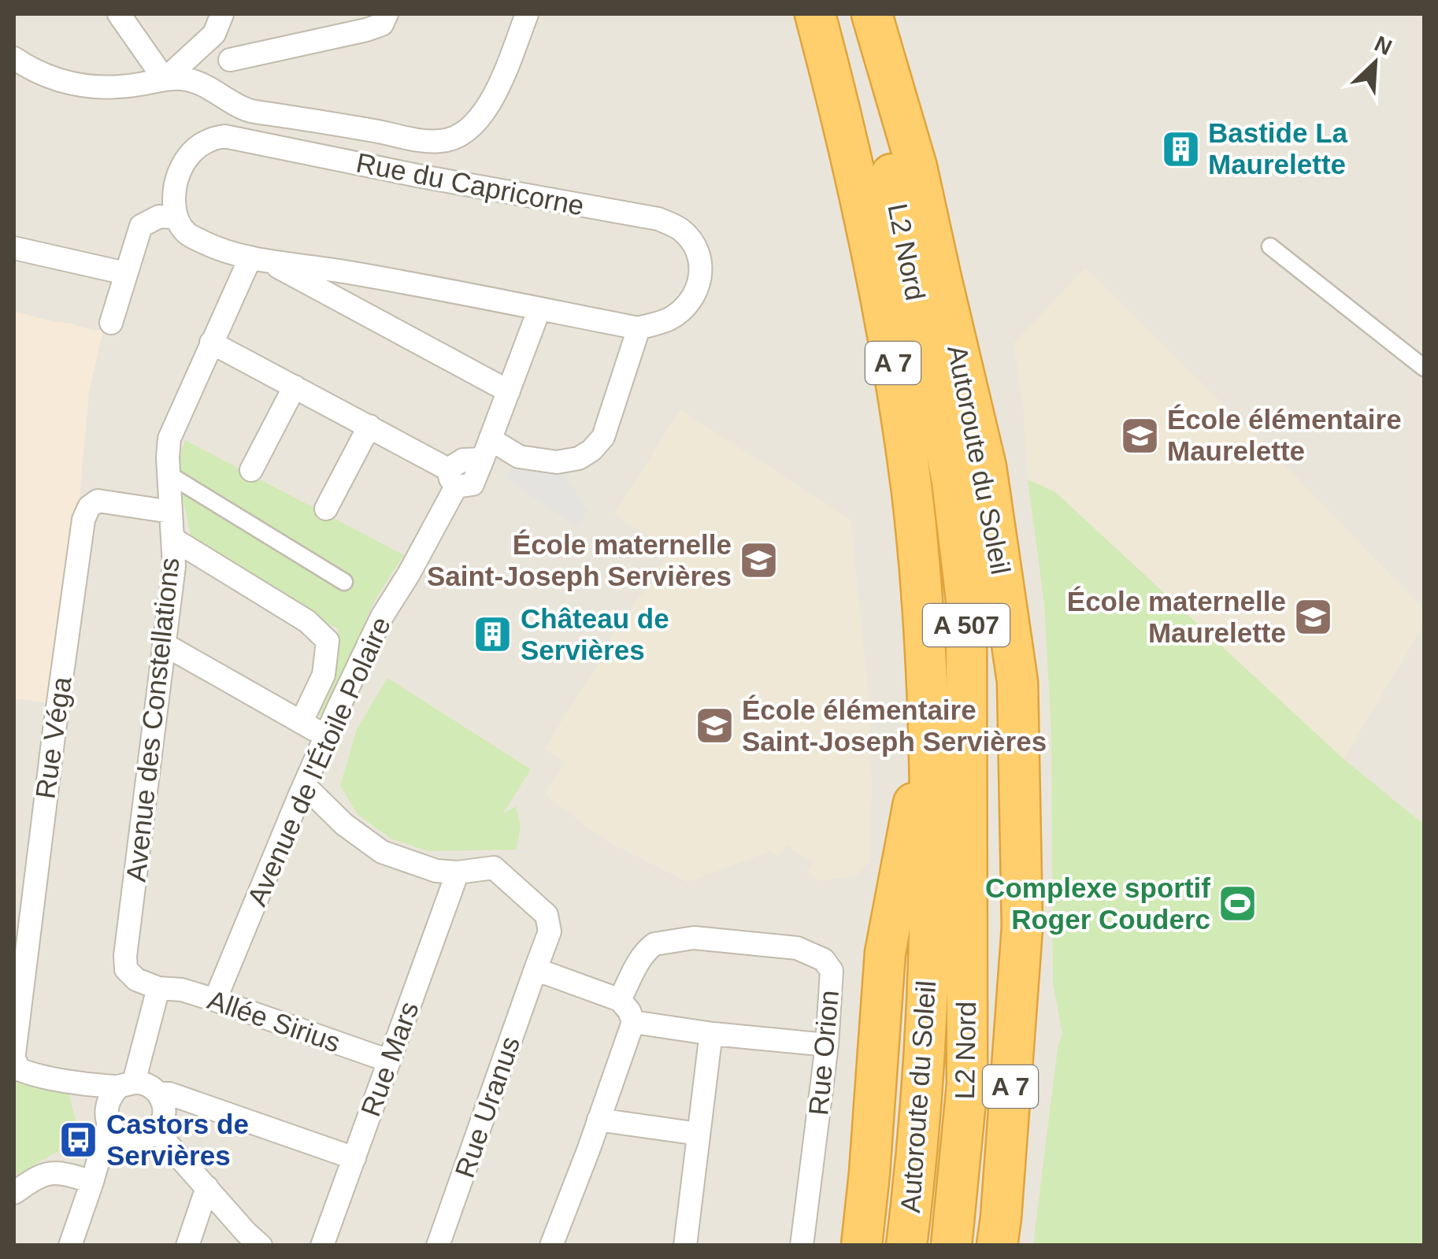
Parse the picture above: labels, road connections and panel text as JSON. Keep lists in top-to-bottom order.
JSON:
{
  "streets": {
    "highway": [
      "L2 Nord",
      "A 7",
      "Autoroute du Soleil",
      "A 507"
    ],
    "street": [
      "Rue du Capricorne",
      "Avenue des Constellations",
      "Rue Véga",
      "Avenue de l'Étoile Polaire",
      "Allée Sirius",
      "Rue Orion",
      "Rue Mars",
      "Rue Uranus"
    ]
  },
  "crossings": [
    ["Avenue des Constellations", "Rue Véga"],
    ["Avenue des Constellations", "Allée Sirius"],
    ["Avenue de l'Étoile Polaire", "Allée Sirius"],
    ["Allée Sirius", "Rue Mars"],
    ["Rue Mars", "Rue Uranus"]
  ],
  "places": {
    "building": ["Bastide La Maurelette", "Château de Servières"],
    "school or university": [
      "École élémentaire Maurelette",
      "École maternelle Saint-Joseph Servières",
      "École maternelle Maurelette",
      "École élémentaire Saint-Joseph Servières"
    ],
    "sports": ["Complexe sportif Roger Couderc"],
    "bus stop": ["Castors de Servières"]
  },
  "north": "top right"
}
